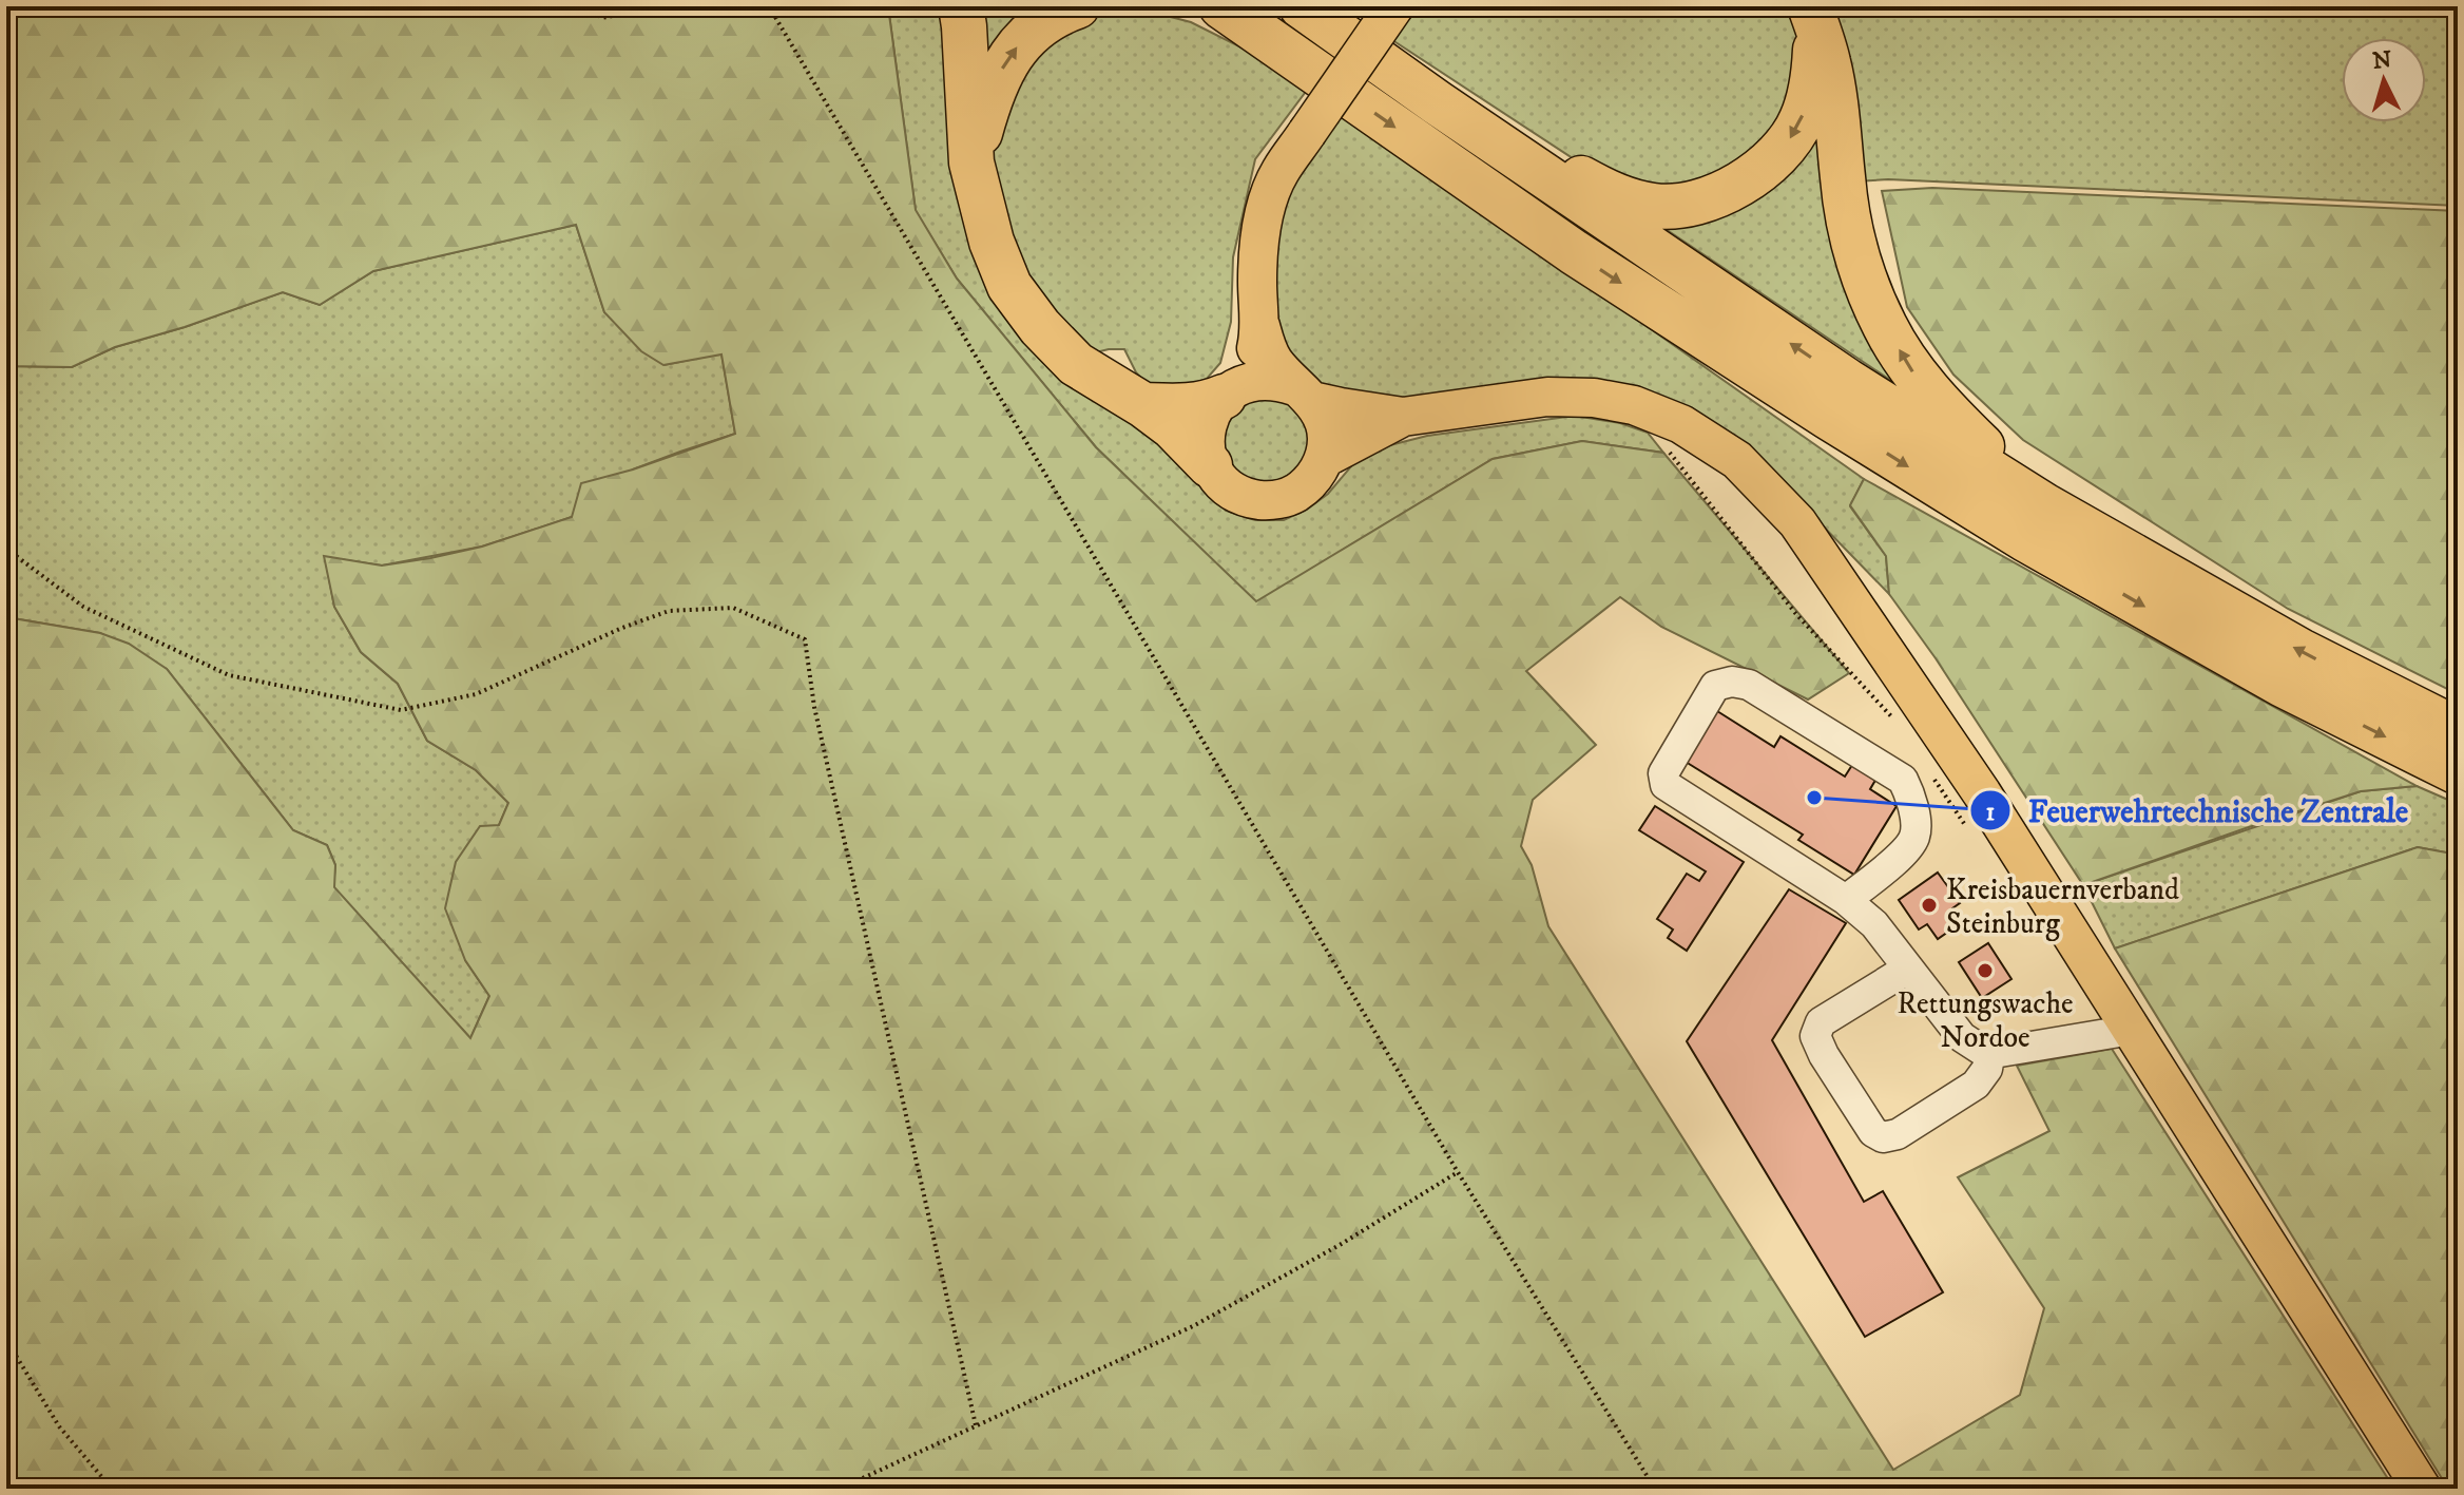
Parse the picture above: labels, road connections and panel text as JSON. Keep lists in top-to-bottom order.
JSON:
{
  "places": ["Feuerwehrtechnische Zentrale", "Kreisbauernverband Steinburg", "Rettungswache Nordoe"],
  "north": "top"
}
